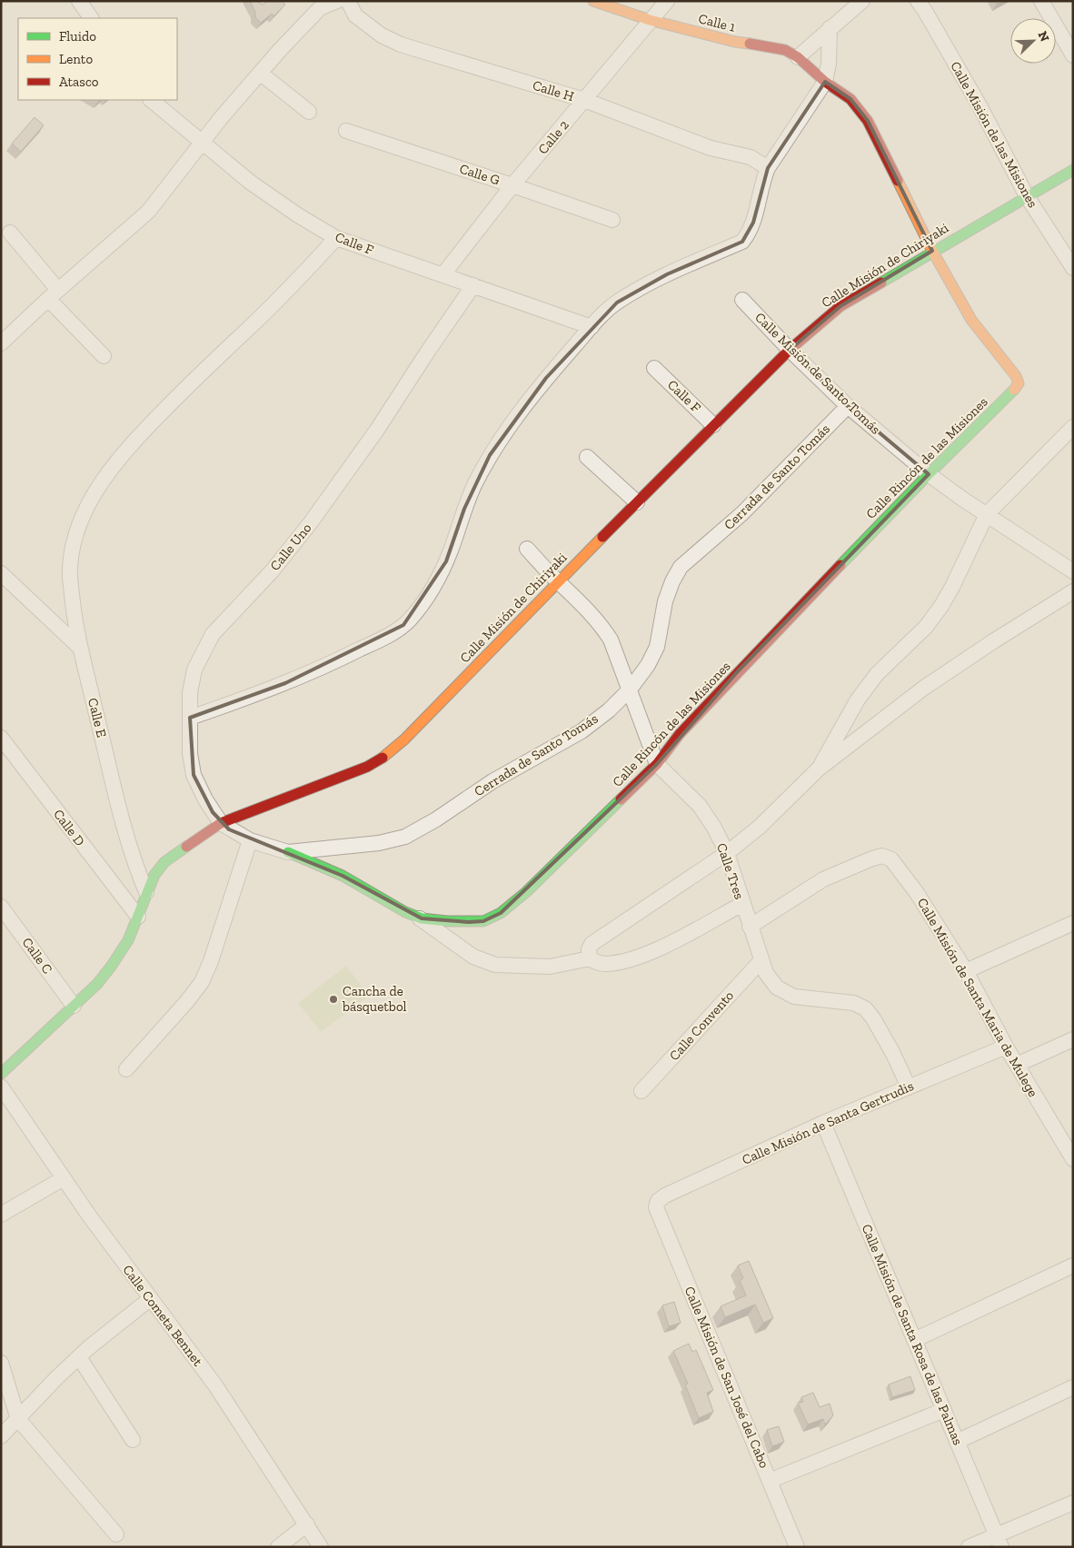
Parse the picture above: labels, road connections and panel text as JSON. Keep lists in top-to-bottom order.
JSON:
{
  "streets": {
    "street": [
      "Calle 1",
      "Calle H",
      "Calle Misión de las Misiones",
      "Calle 2",
      "Calle G",
      "Calle F",
      "Calle Misión de Chiriyaki",
      "Calle Misión de Santo Tomás",
      "Calle Rincón de las Misiones",
      "Cerrada de Santo Tomás",
      "Calle Uno",
      "Calle E",
      "Calle D",
      "Calle Tres",
      "Calle C",
      "Calle Misión de Santa Maria de Mulege",
      "Calle Convento",
      "Calle Misión de Santa Gertrudis",
      "Calle Cometa Bennet",
      "Calle Misión de Santa Rosa de las Palmas",
      "Calle Misión de San José del Cabo"
    ]
  },
  "crossings": [
    ["Calle 1", "Calle 2"],
    ["Calle 1", "Calle Misión de Chiriyaki"],
    ["Calle 1", "Calle Rincón de las Misiones"],
    ["Calle H", "Calle 2"],
    ["Calle Misión de las Misiones", "Calle Misión de Chiriyaki"],
    ["Calle 2", "Calle G"],
    ["Calle 2", "Calle F"],
    ["Calle F", "Calle Misión de Chiriyaki"],
    ["Calle F", "Calle Uno"],
    ["Calle F", "Calle E"],
    ["Calle Misión de Chiriyaki", "Calle Misión de Santo Tomás"],
    ["Calle Misión de Chiriyaki", "Cerrada de Santo Tomás"],
    ["Calle Misión de Chiriyaki", "Calle Uno"],
    ["Calle Misión de Chiriyaki", "Calle E"],
    ["Calle Misión de Chiriyaki", "Calle D"],
    ["Calle Misión de Chiriyaki", "Calle Tres"],
    ["Calle Misión de Chiriyaki", "Calle C"],
    ["Calle Misión de Santo Tomás", "Calle Rincón de las Misiones"],
    ["Calle Misión de Santo Tomás", "Cerrada de Santo Tomás"],
    ["Calle Rincón de las Misiones", "Cerrada de Santo Tomás"],
    ["Calle Rincón de las Misiones", "Calle Tres"],
    ["Cerrada de Santo Tomás", "Calle Uno"],
    ["Cerrada de Santo Tomás", "Calle Tres"],
    ["Calle Tres", "Calle Misión de Santa Maria de Mulege"],
    ["Calle Tres", "Calle Convento"],
    ["Calle Tres", "Calle Misión de Santa Gertrudis"],
    ["Calle Misión de Santa Maria de Mulege", "Calle Misión de Santa Gertrudis"],
    ["Calle Misión de Santa Gertrudis", "Calle Misión de Santa Rosa de las Palmas"],
    ["Calle Misión de Santa Gertrudis", "Calle Misión de San José del Cabo"]
  ],
  "places": ["Cancha de básquetbol"],
  "legend": ["Fluido", "Lento", "Atasco"],
  "north": "top right"
}
